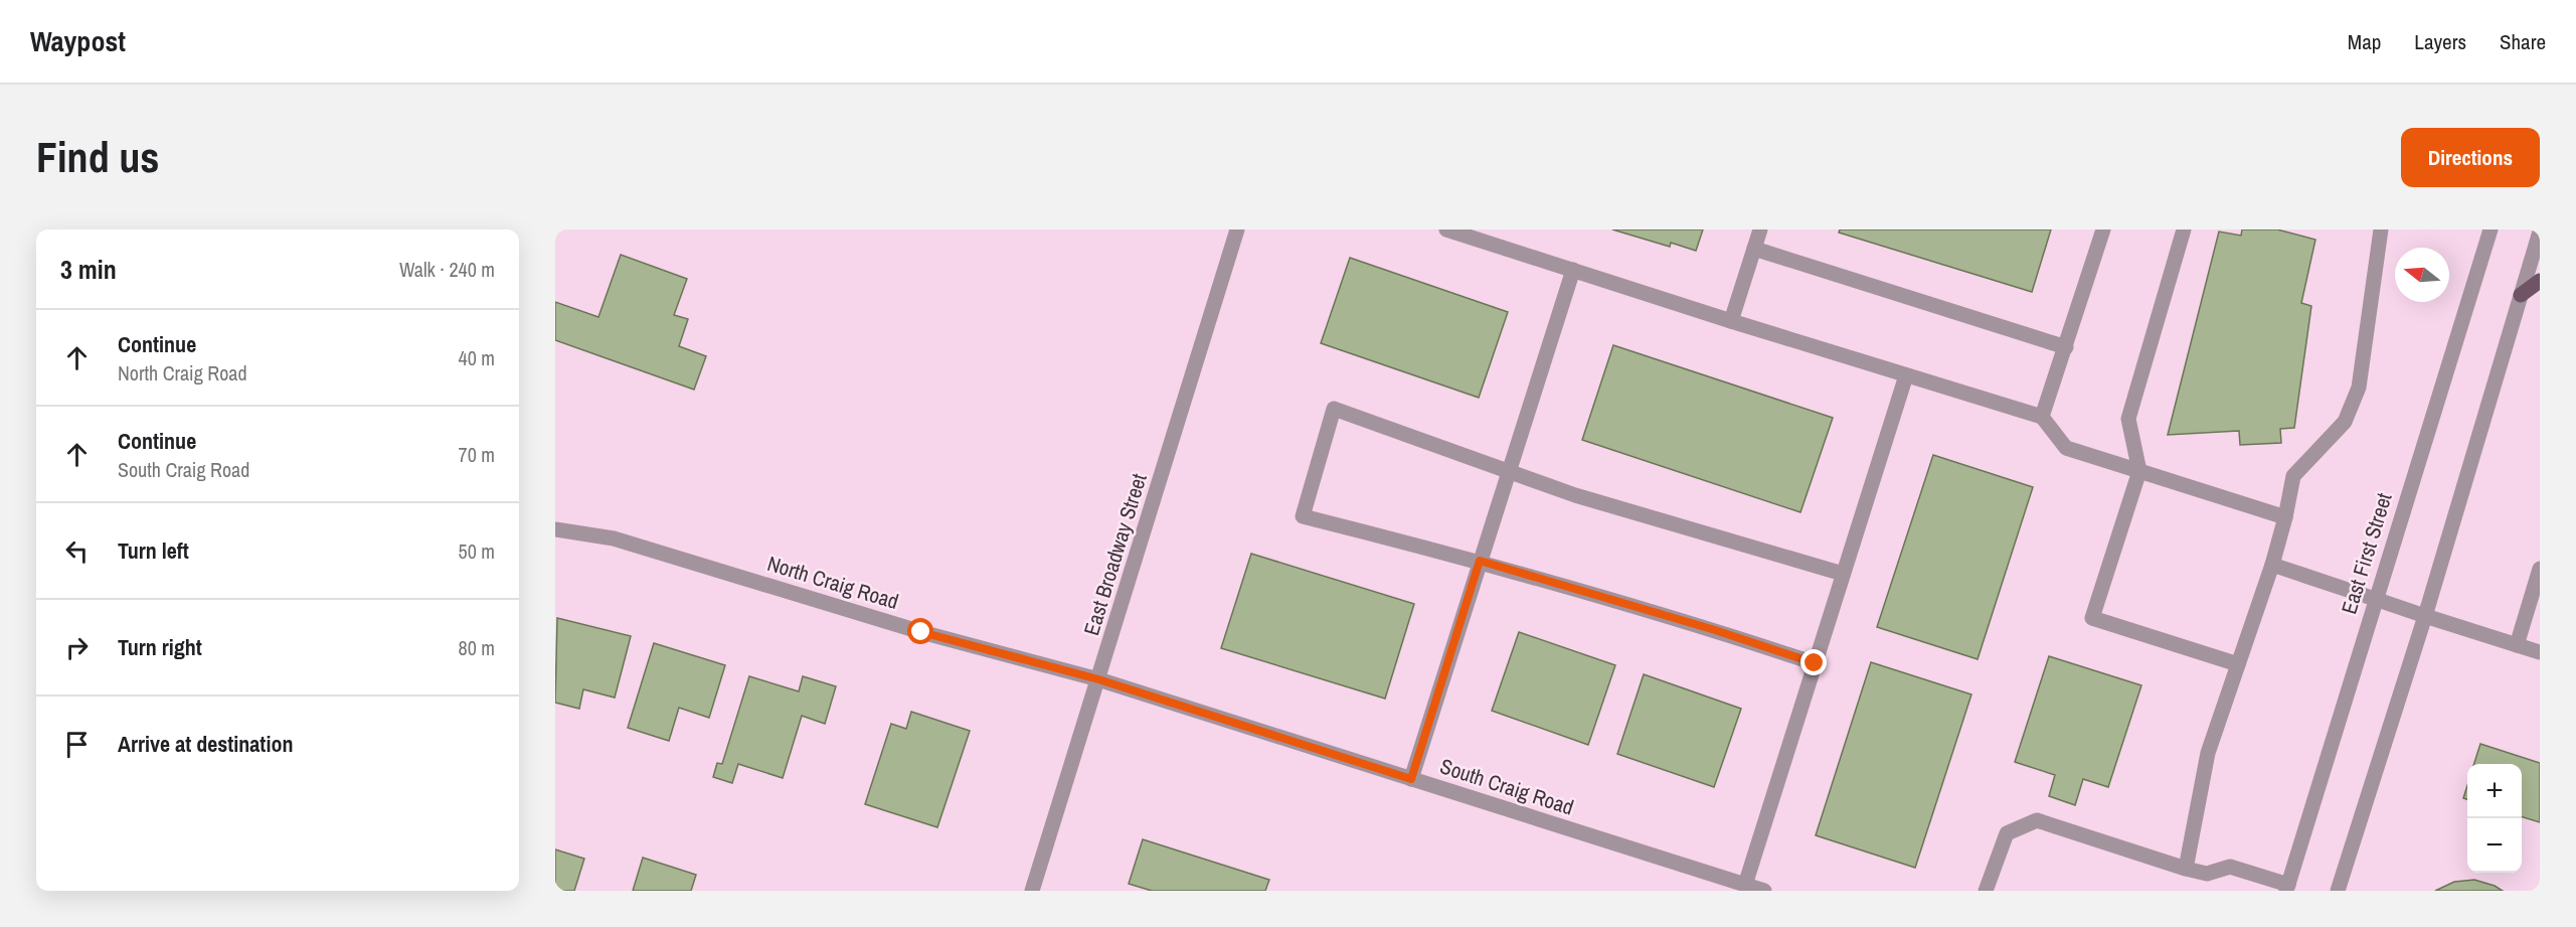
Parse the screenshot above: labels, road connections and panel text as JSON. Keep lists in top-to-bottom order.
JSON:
{
  "streets": {
    "street": [
      "East First Street",
      "East Broadway Street",
      "North Craig Road",
      "South Craig Road"
    ]
  },
  "crossings": [
    ["East Broadway Street", "North Craig Road"],
    ["East Broadway Street", "South Craig Road"],
    ["North Craig Road", "South Craig Road"]
  ],
  "north": "left",
  "page": {
    "header": "Waypost",
    "nav": ["Map", "Layers", "Share"],
    "buttons": "Directions",
    "title": "Find us",
    "heading": ["3 min", "Walk · 240 m"],
    "list": [
      ["Continue", "North Craig Road", "40 m"],
      ["Continue", "South Craig Road", "70 m"],
      ["Turn left", "50 m"],
      ["Turn right", "80 m"],
      "Arrive at destination"
    ],
    "map_buttons": ["+", "−"]
  }
}
